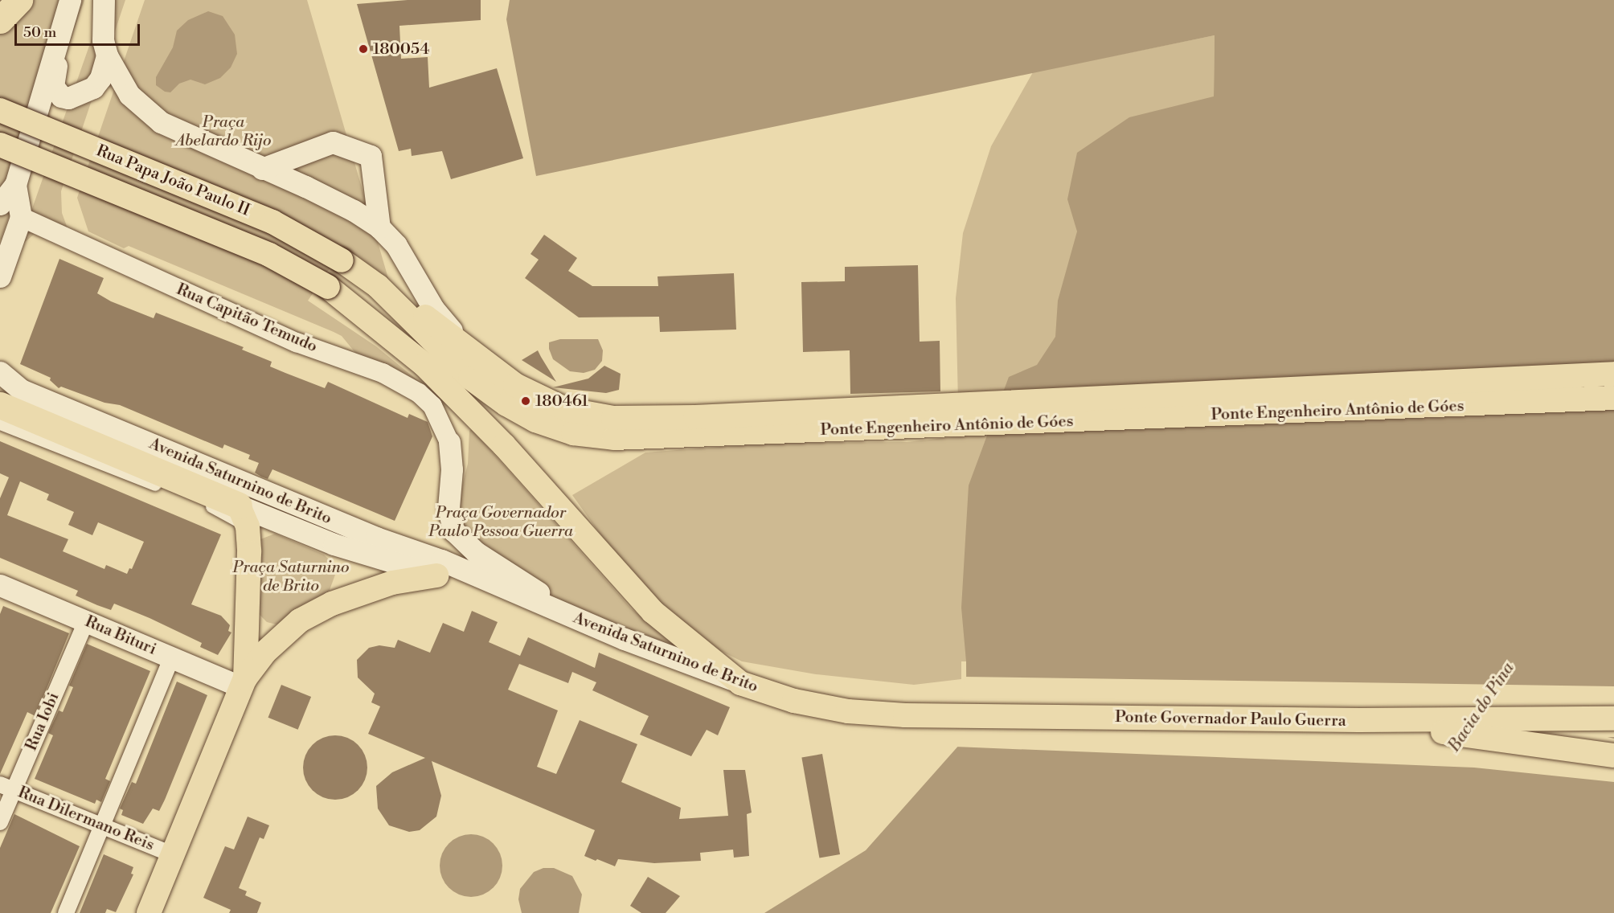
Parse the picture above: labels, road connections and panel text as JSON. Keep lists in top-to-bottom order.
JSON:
{
  "streets": {
    "main road": [
      "Rua Papa João Paulo II",
      "Ponte Engenheiro Antônio de Góes",
      "Avenida Saturnino de Brito",
      "Rua Bituri",
      "Ponte Governador Paulo Guerra"
    ],
    "street": ["Rua Capitão Temudo", "Rua Iobi", "Rua Dilermano Reis"]
  },
  "crossings": [
    ["Rua Papa João Paulo II", "Ponte Engenheiro Antônio de Góes"],
    ["Avenida Saturnino de Brito", "Ponte Governador Paulo Guerra"],
    ["Rua Bituri", "Rua Iobi"],
    ["Rua Iobi", "Rua Dilermano Reis"]
  ],
  "water": ["Bacia do Pina"],
  "parks": ["Praça Abelardo Rijo", "Praça Governador Paulo Pessoa Guerra", "Praça Saturnino de Brito"],
  "places": ["180054", "180461"],
  "scale_bar": "50 m"
}
